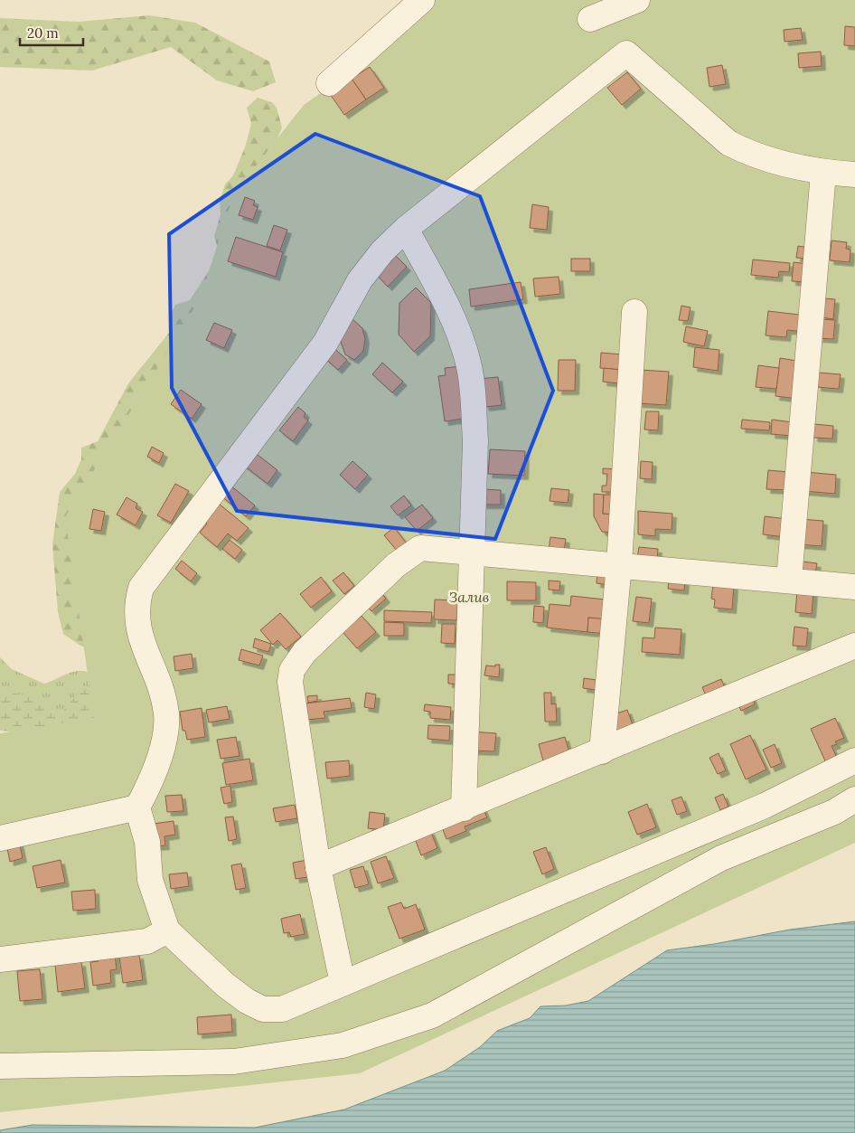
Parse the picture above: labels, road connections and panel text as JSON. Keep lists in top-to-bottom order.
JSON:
{
  "parks": ["Залив"],
  "scale_bar": "20 m"
}
